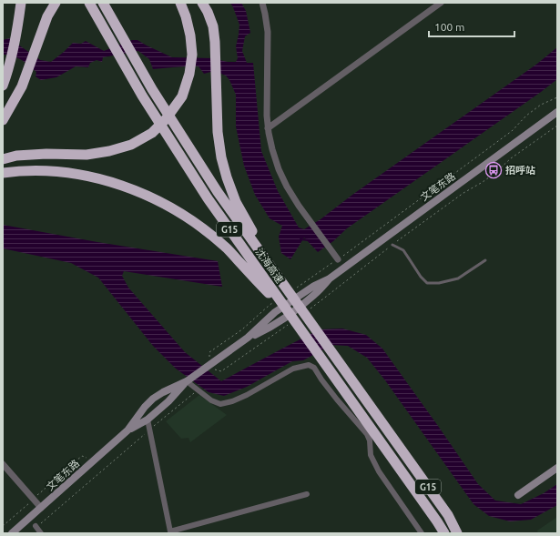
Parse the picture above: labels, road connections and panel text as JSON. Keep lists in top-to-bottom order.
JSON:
{
  "streets": {
    "highway": ["G15", "沈海高速"],
    "main road": ["文笔东路"]
  },
  "places": {
    "bus stop": ["招呼站"]
  },
  "scale_bar": "100 m"
}
